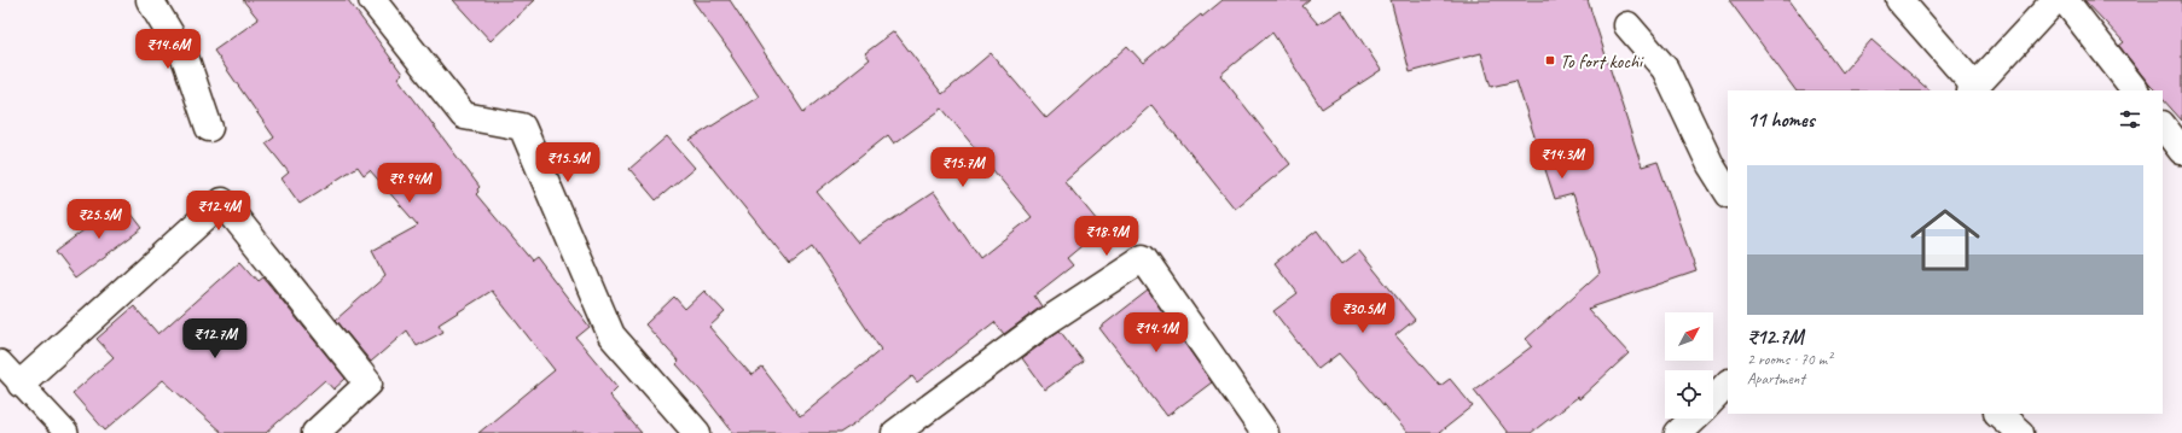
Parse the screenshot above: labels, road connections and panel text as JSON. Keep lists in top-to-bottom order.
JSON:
{
  "places": {
    "transit": ["To fort kochi"]
  },
  "north": "top right",
  "page": {
    "price": [
      "₹14.6M",
      "₹14.3M",
      "₹15.5M",
      "₹15.7M",
      "₹9.94M",
      "₹12.4M",
      "₹25.5M",
      "₹18.9M",
      "₹30.5M",
      "₹14.1M",
      "₹12.7M"
    ],
    "heading": "11 homes",
    "list": [
      {
        "name": "₹12.7M",
        "note": "2 rooms · 70 m² · Apartment"
      }
    ]
  }
}
